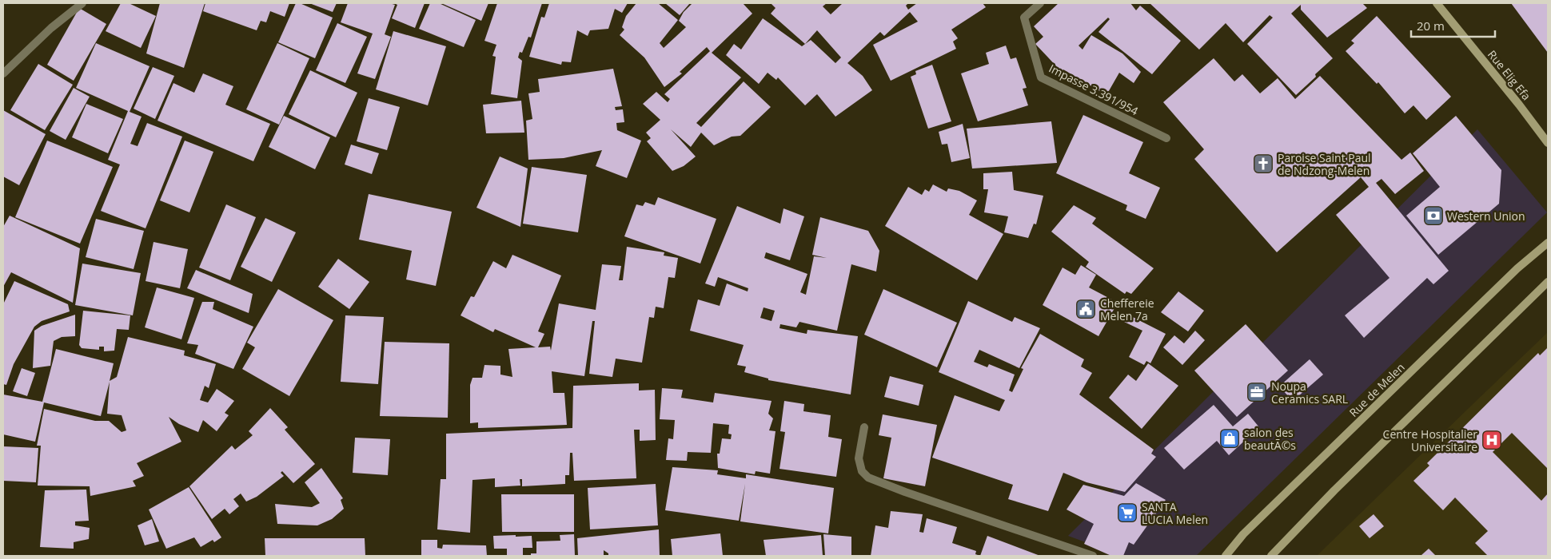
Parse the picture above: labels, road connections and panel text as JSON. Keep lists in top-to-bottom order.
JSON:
{
  "streets": {
    "main road": ["Rue Elig Efa", "Rue de Melen"],
    "street": ["Impasse 3.391/954"]
  },
  "places": {
    "church": ["Paroise Saint Paul de Ndzong-Melen"],
    "bank": ["Western Union"],
    "public building": ["Cheffereie Melen 7a"],
    "office": ["Noupa Ceramics SARL"],
    "shop": ["salon des beautÃ©s"],
    "hospital": ["Centre Hospitalier Universitaire"],
    "supermarket": ["SANTA LUCIA Melen"]
  },
  "scale_bar": "20 m"
}
